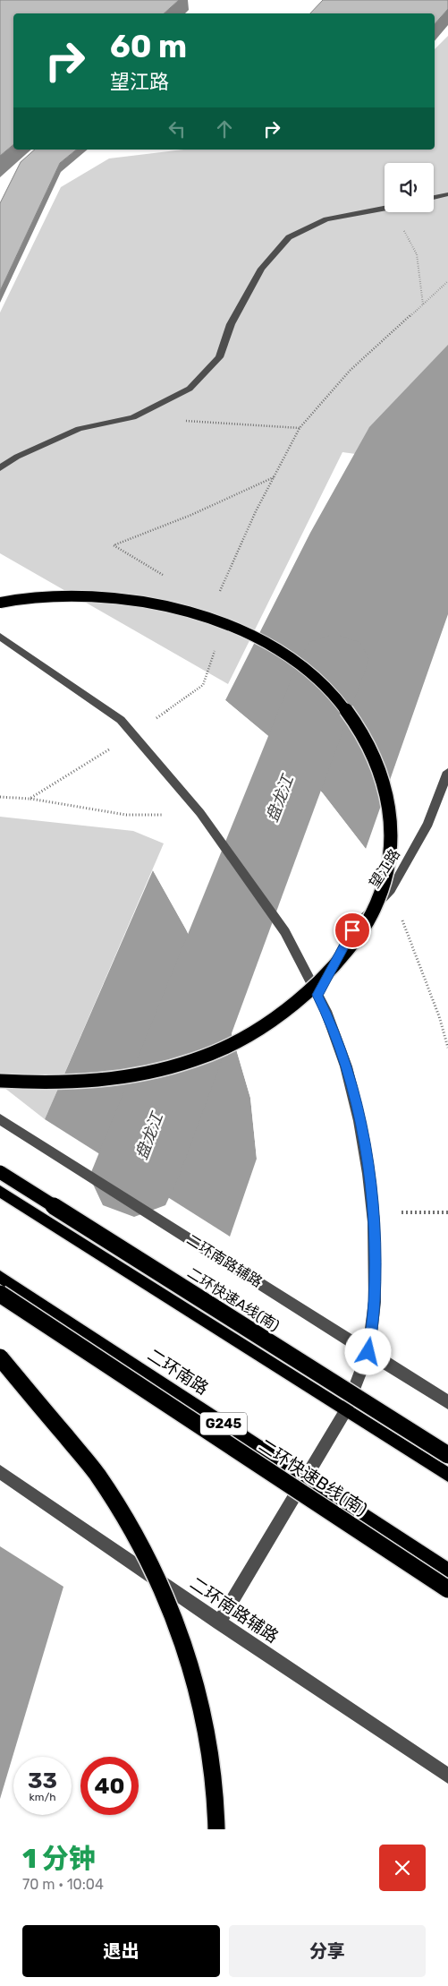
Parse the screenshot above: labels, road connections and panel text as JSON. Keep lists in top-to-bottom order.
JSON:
{
  "streets": {
    "highway": ["二环快速A线(南)", "二环快速B线(南)"],
    "main road": ["二环南路", "G245"],
    "street": ["望江路", "二环南路辅路"]
  },
  "water": ["盘龙江"],
  "page": {
    "turn": ["60 m", "望江路"],
    "speed": "33 km/h",
    "limit": "40",
    "heading": ["1 分钟", "70 m · 10:04"],
    "buttons": ["退出", "分享"]
  }
}
